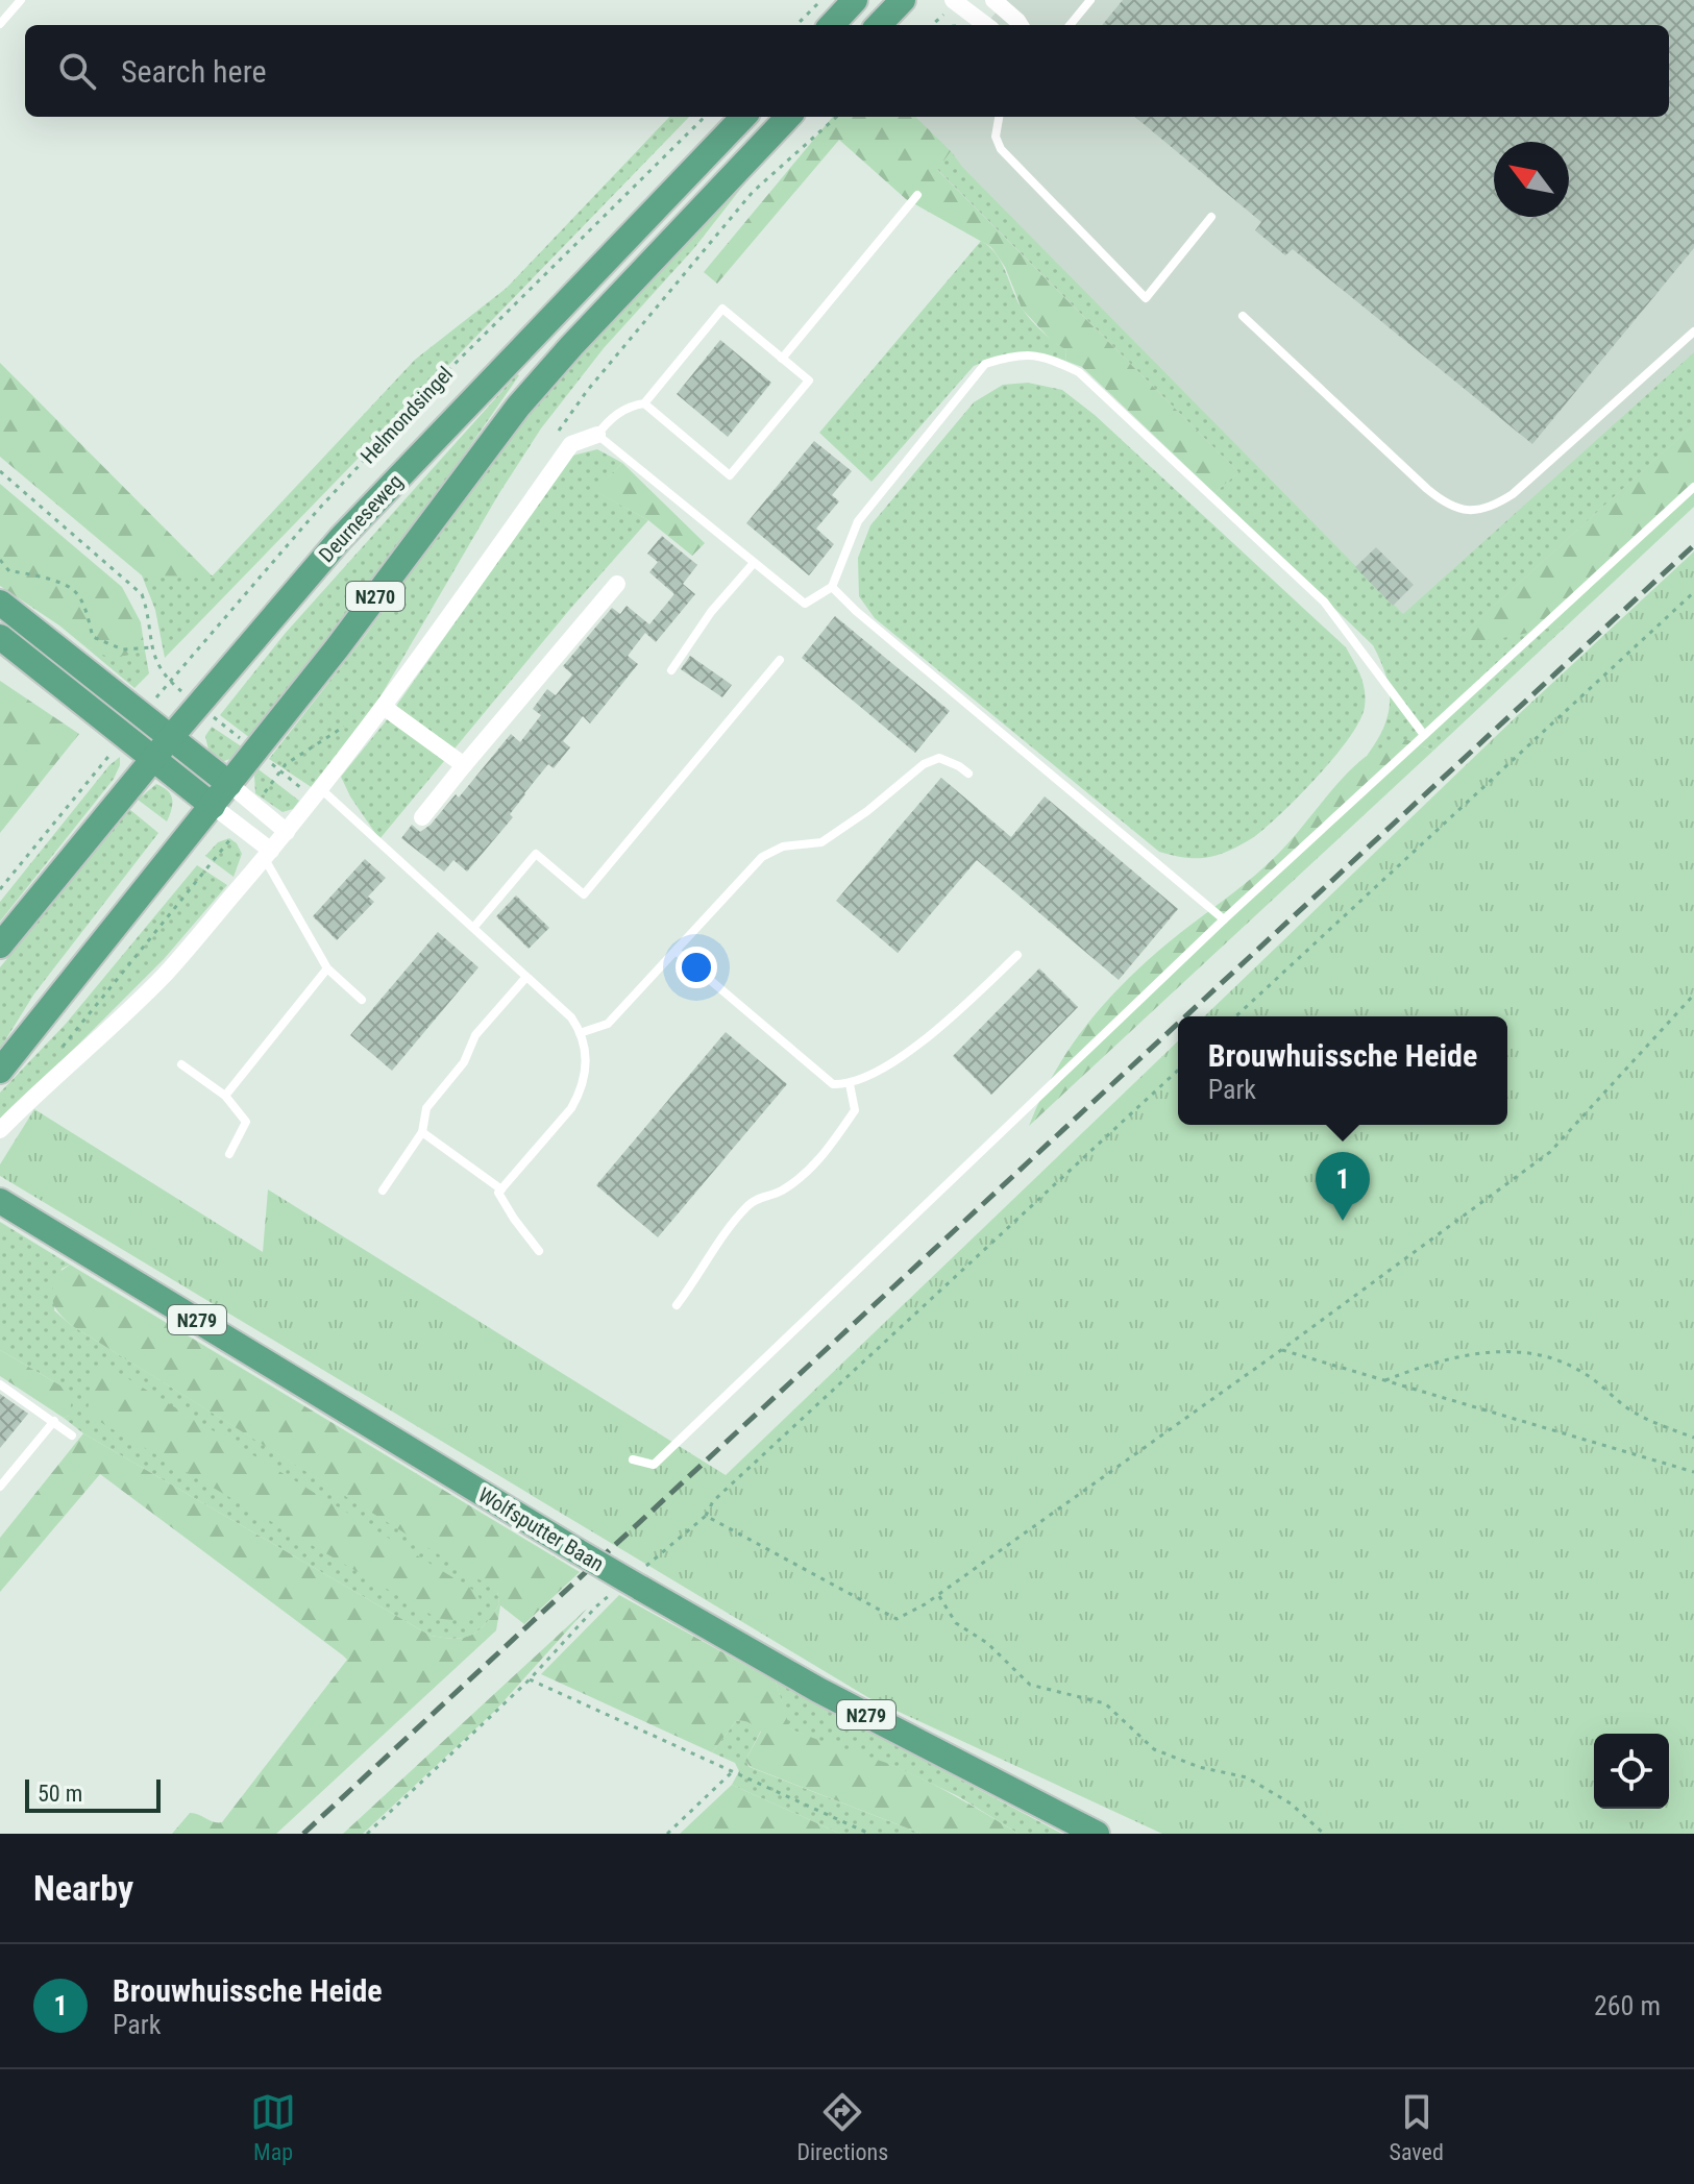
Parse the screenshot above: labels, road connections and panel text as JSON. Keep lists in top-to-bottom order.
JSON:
{
  "streets": {
    "main road": [
      "Deurneseweg",
      "N270",
      "N279",
      "Wolfsputter Baan"
    ],
    "path": ["Helmondsingel"]
  },
  "scale_bar": "50 m",
  "north": "top left",
  "page": {
    "search": "Search here",
    "popup": ["Brouwhuissche Heide", "Park"],
    "pins": "1",
    "scale": "50 m",
    "heading": "Nearby",
    "list": [
      {
        "mark": "1",
        "name": "Brouwhuissche Heide",
        "note": "Park",
        "value": "260 m"
      }
    ],
    "nav": ["Map", "Directions", "Saved"]
  }
}
